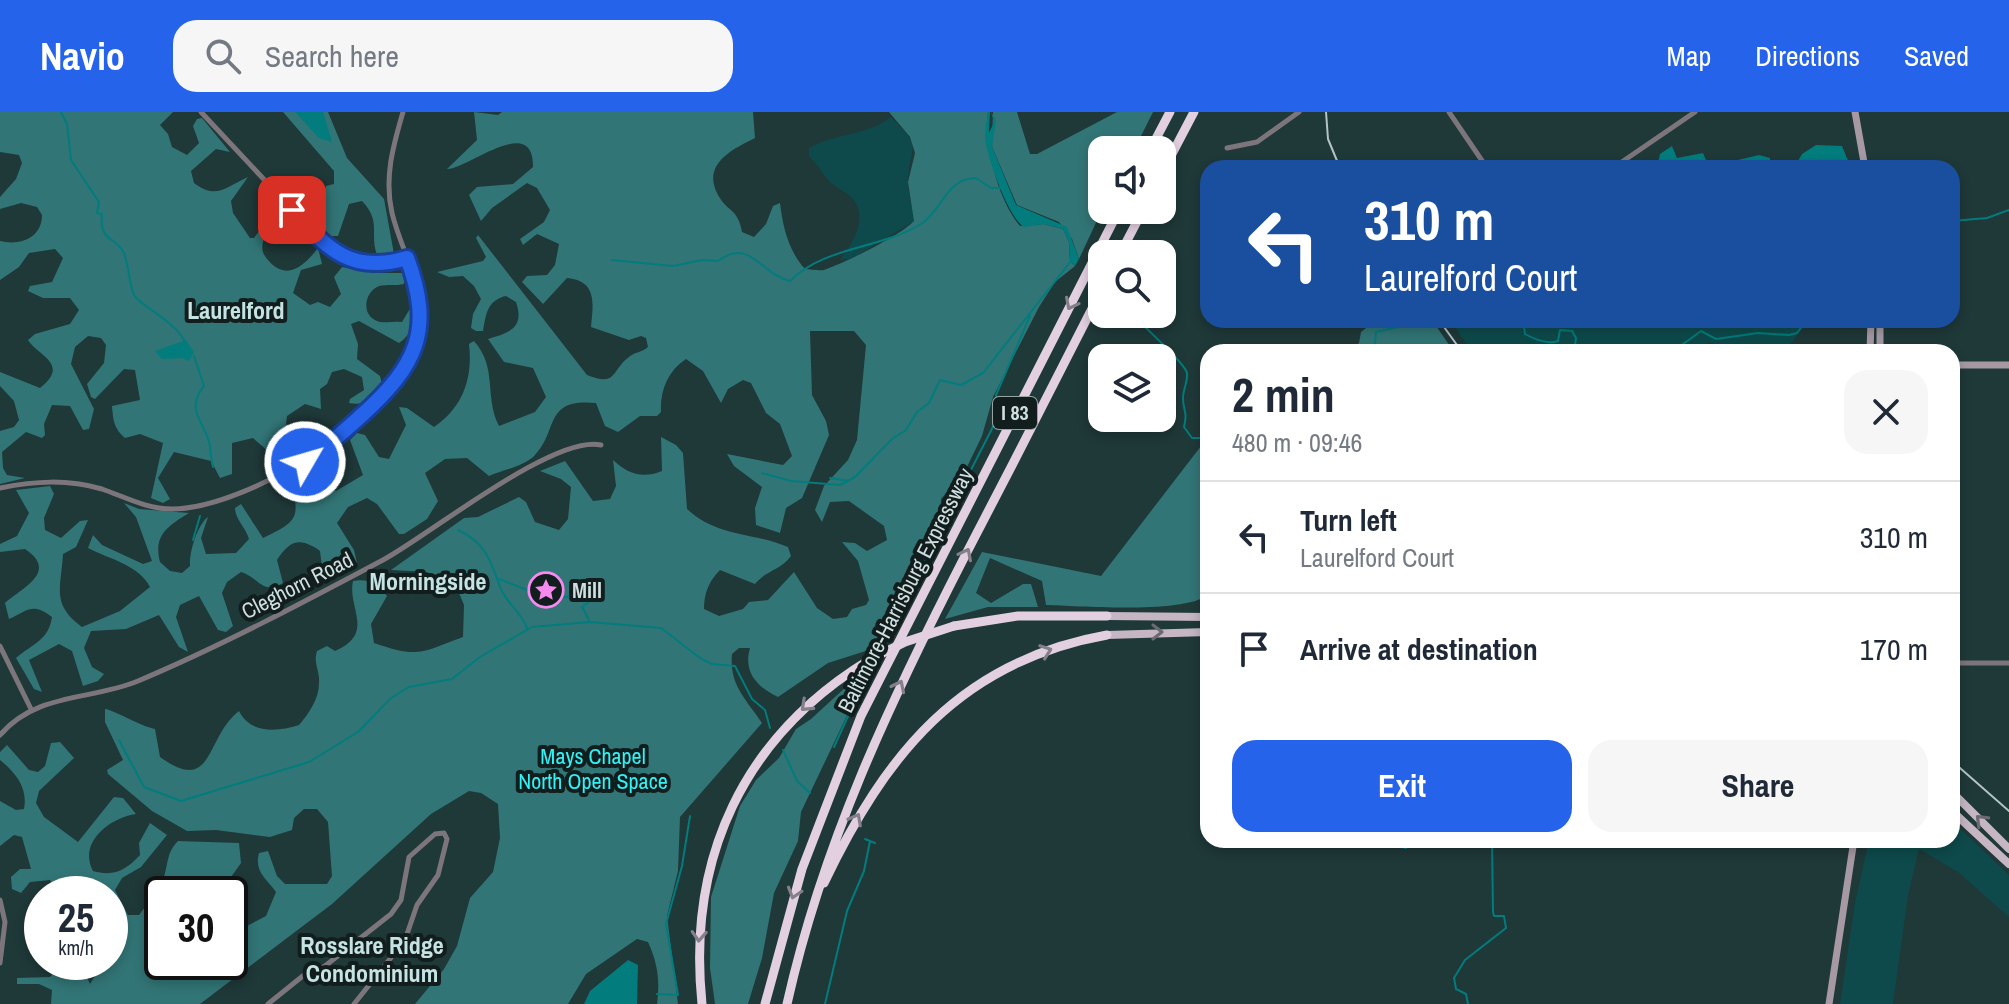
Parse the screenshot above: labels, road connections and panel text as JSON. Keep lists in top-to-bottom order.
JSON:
{
  "streets": {
    "highway": ["I 83", "Baltimore-Harrisburg Expressway"],
    "street": ["Cleghorn Road"]
  },
  "districts": ["Laurelford", "Morningside", "Rosslare Ridge Condominium"],
  "parks": ["Mays Chapel North Open Space"],
  "places": {
    "place": ["Mill"]
  },
  "page": {
    "header": "Navio",
    "search": "Search here",
    "nav": ["Map", "Directions", "Saved"],
    "turn": ["310 m", "Laurelford Court"],
    "heading": ["2 min", "480 m · 09:46"],
    "list": [
      {
        "name": "Turn left",
        "note": "Laurelford Court",
        "value": "310 m"
      },
      {
        "name": "Arrive at destination",
        "value": "170 m"
      }
    ],
    "buttons": ["Exit", "Share"],
    "speed": "25 km/h",
    "limit": "30"
  }
}
